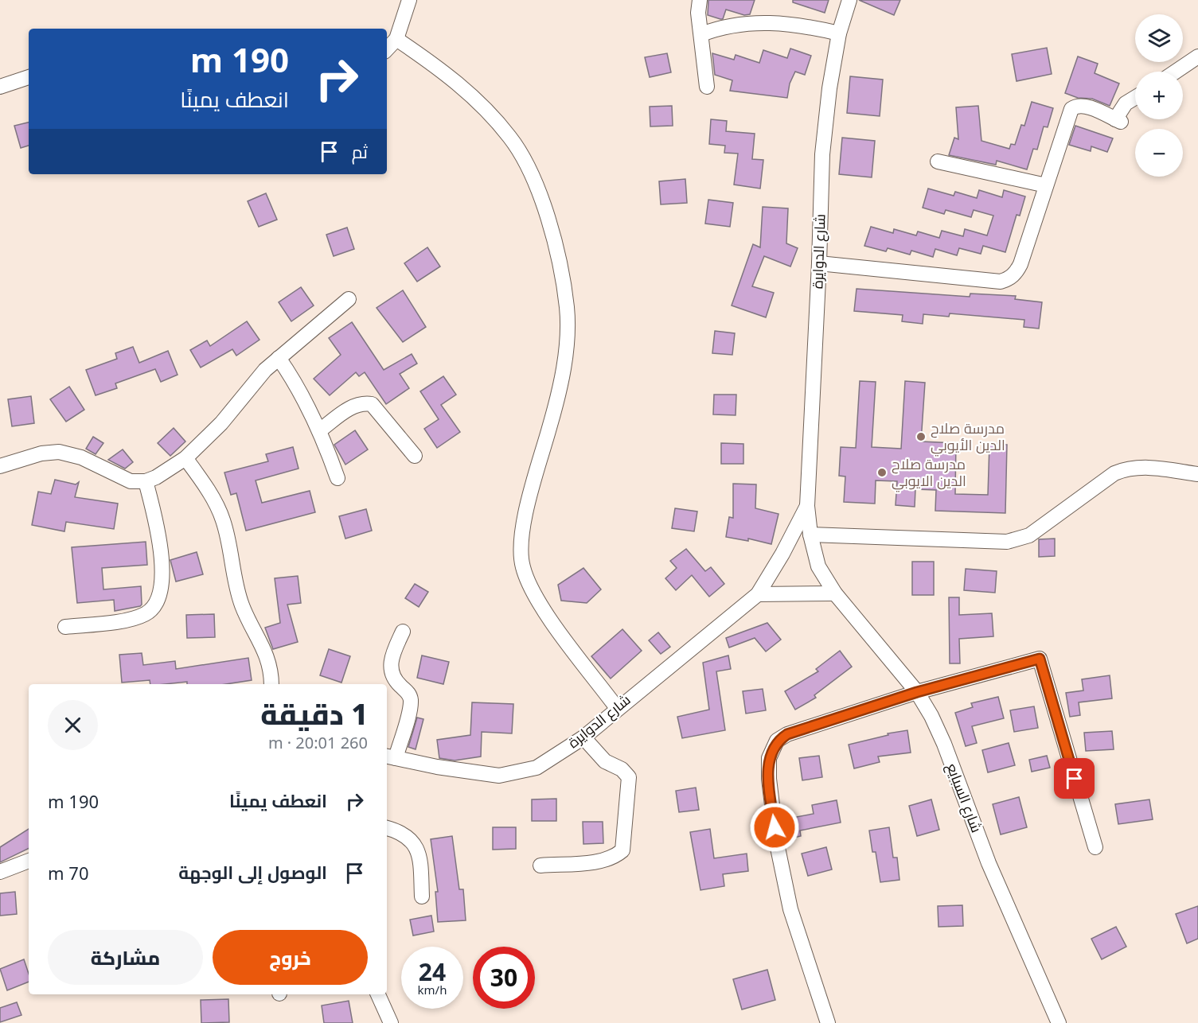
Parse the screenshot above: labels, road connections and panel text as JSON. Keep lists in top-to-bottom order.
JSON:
{
  "streets": {
    "street": ["شارع الدوايرة", "شارع السبايع"]
  },
  "crossings": [
    ["شارع الدوايرة", "شارع السبايع"]
  ],
  "places": ["مدرسة صلاح الدين الأيوبي", "مدرسة صلاح الدين الايوبي"],
  "page": {
    "map_buttons": ["+", "−"],
    "turn": ["190 m", "انعطف يمينًا"],
    "then": "ثم",
    "heading": ["1 دقيقة", "260 m · 20:01"],
    "list": [
      {
        "name": "انعطف يمينًا",
        "value": "190 m"
      },
      {
        "name": "الوصول إلى الوجهة",
        "value": "70 m"
      }
    ],
    "buttons": ["خروج", "مشاركة"],
    "speed": "24 km/h",
    "limit": "30"
  }
}
